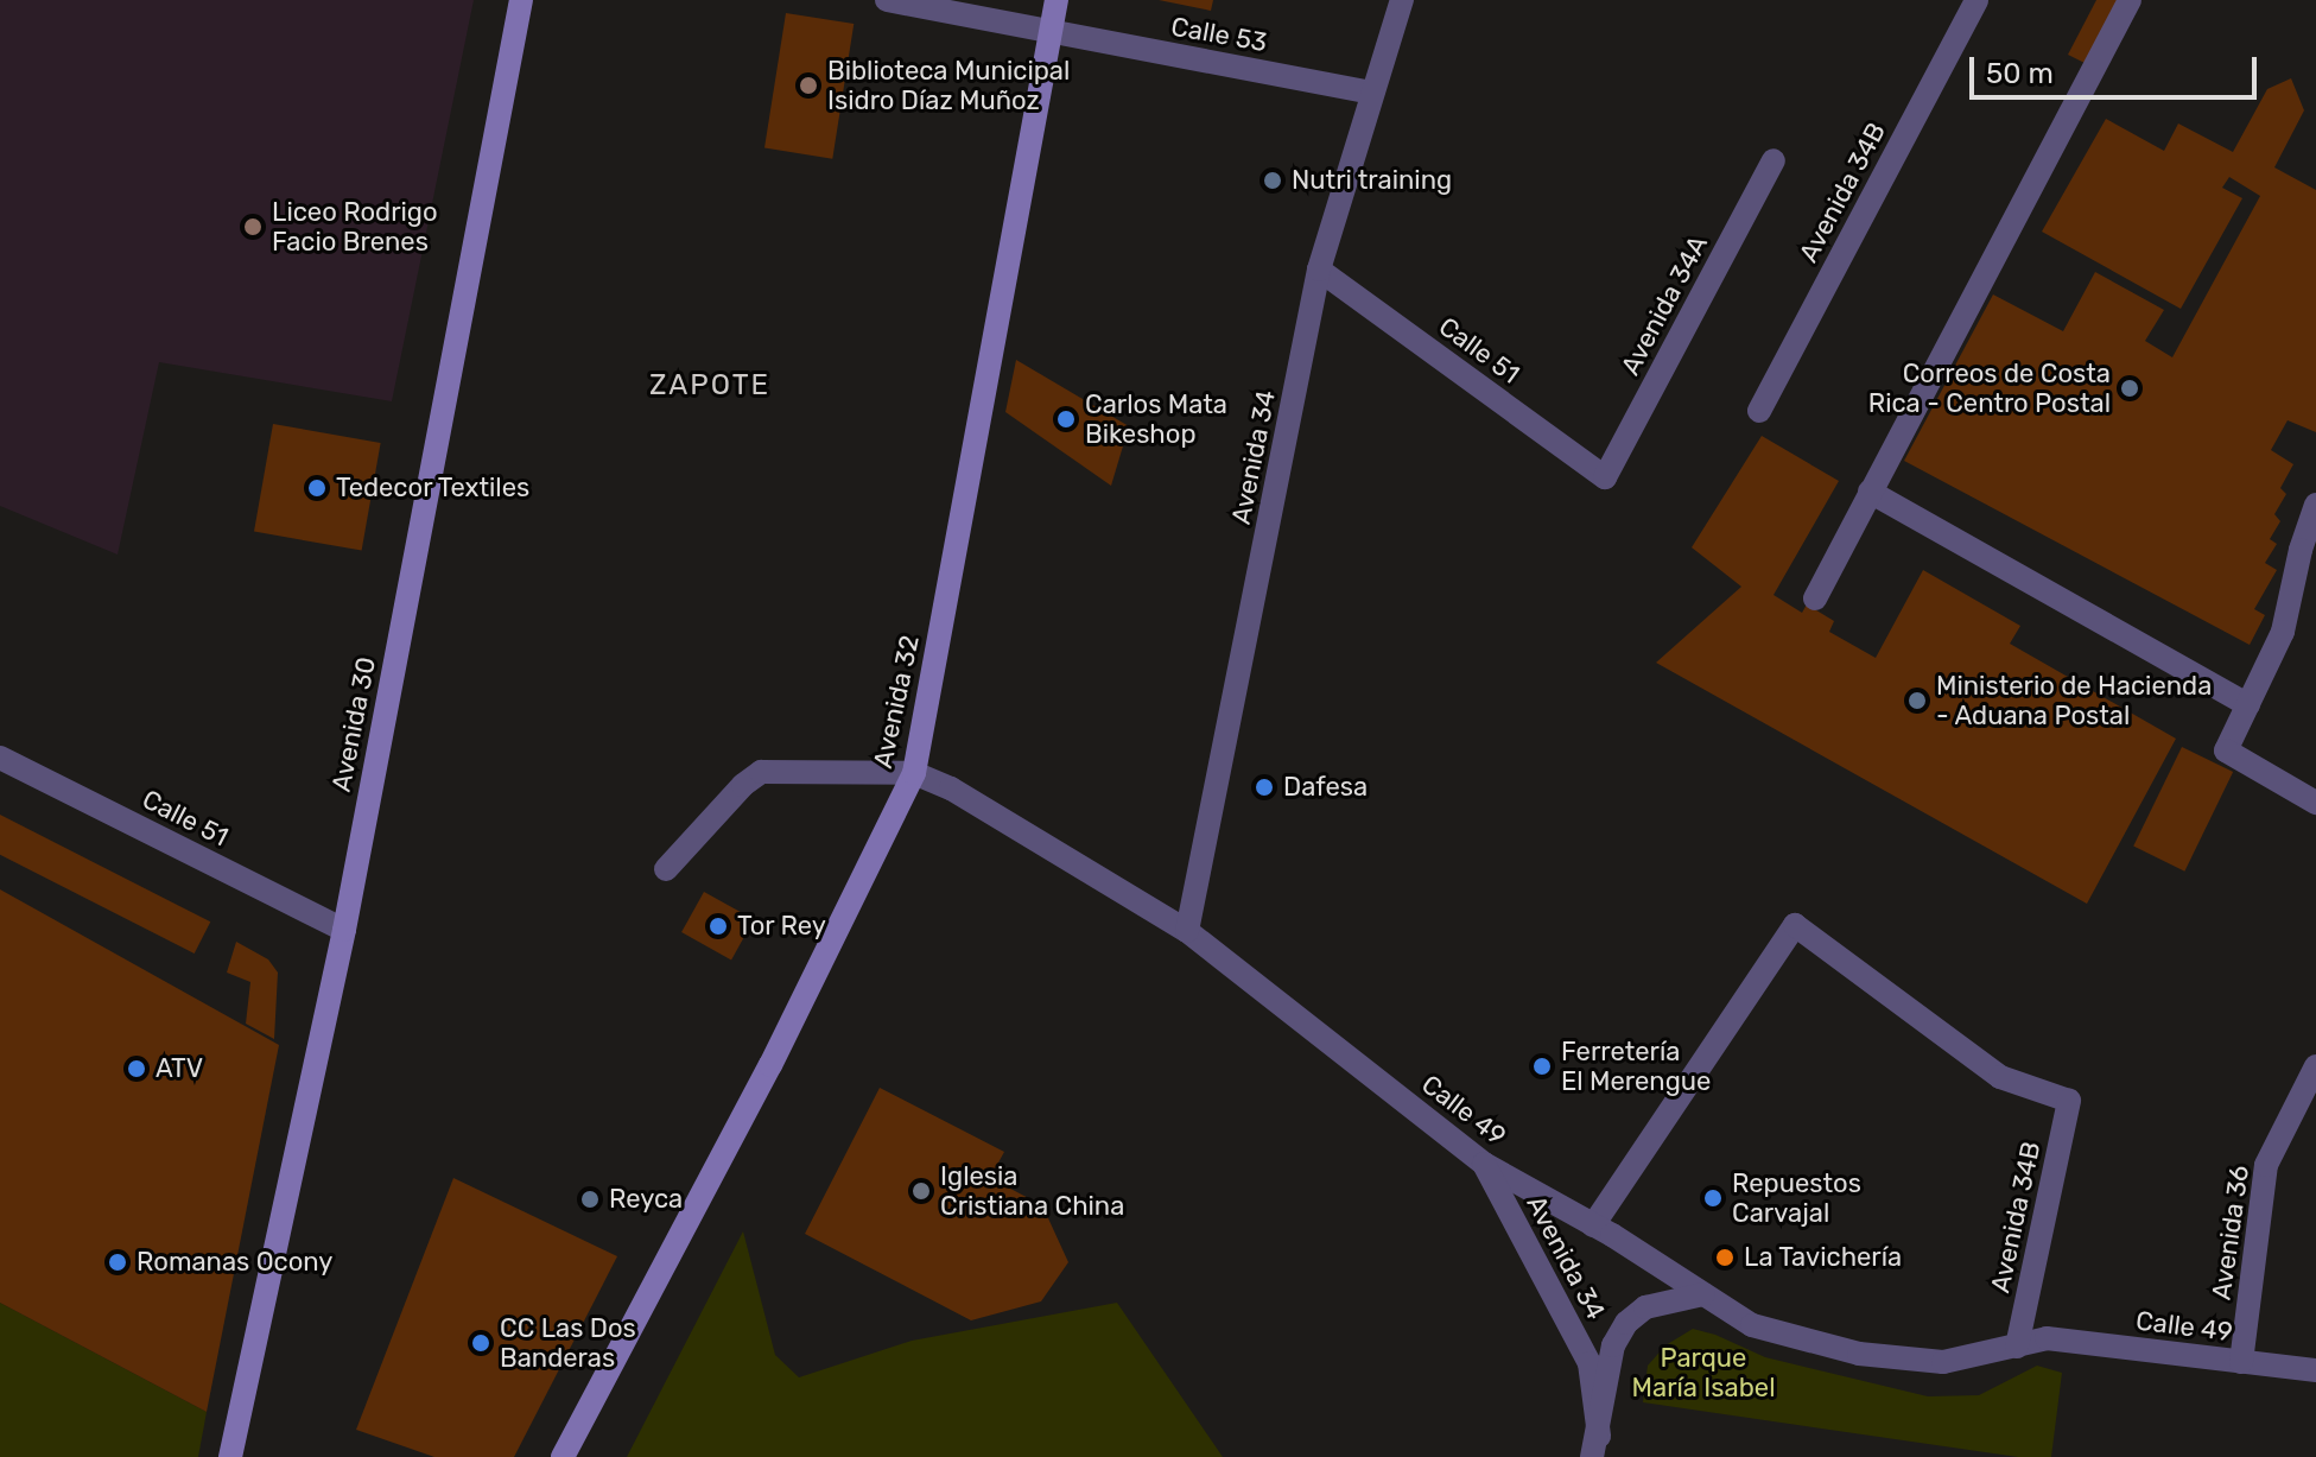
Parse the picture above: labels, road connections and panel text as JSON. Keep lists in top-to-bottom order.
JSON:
{
  "streets": {
    "main road": ["Avenida 32", "Avenida 30"],
    "street": [
      "Calle 53",
      "Avenida 34B",
      "Avenida 34A",
      "Calle 51",
      "Avenida 34",
      "Calle 49",
      "Avenida 36"
    ]
  },
  "crossings": [
    ["Calle 53", "Avenida 34"],
    ["Calle 53", "Avenida 32"],
    ["Avenida 34B", "Calle 49"],
    ["Avenida 34A", "Calle 51"],
    ["Calle 51", "Avenida 34"],
    ["Calle 51", "Avenida 30"],
    ["Avenida 34", "Calle 49"],
    ["Avenida 32", "Calle 49"],
    ["Calle 49", "Avenida 36"]
  ],
  "districts": ["ZAPOTE"],
  "parks": ["Parque María Isabel"],
  "places": [
    "Biblioteca Municipal Isidro Díaz Muñoz",
    "Nutri training",
    "Liceo Rodrigo Facio Brenes",
    "Correos de Costa Rica - Centro Postal",
    "Carlos Mata Bikeshop",
    "Tedecor Textiles",
    "Ministerio de Hacienda - Aduana Postal",
    "Dafesa",
    "Tor Rey",
    "Ferretería El Merengue",
    "ATV",
    "Iglesia Cristiana China",
    "Repuestos Carvajal",
    "Reyca",
    "La Tavichería",
    "Romanas Ocony",
    "CC Las Dos Banderas"
  ],
  "scale_bar": "50 m"
}
